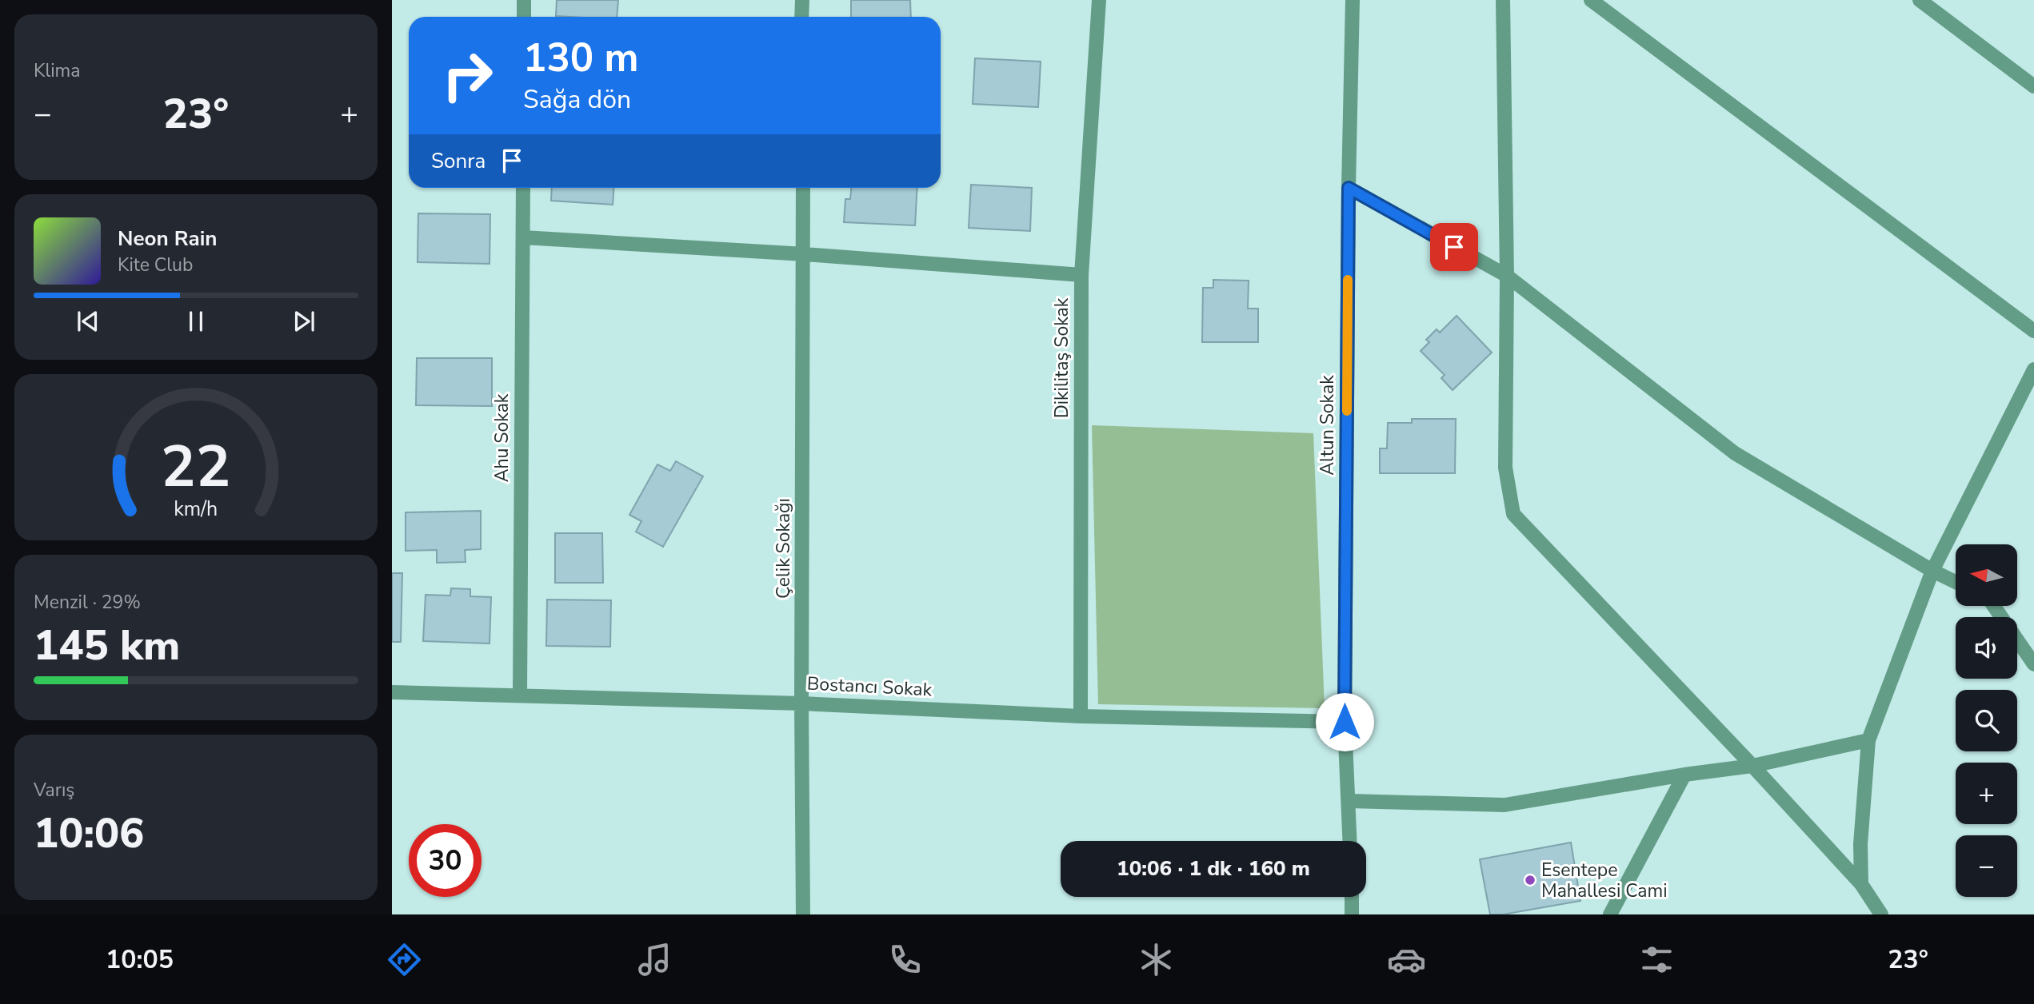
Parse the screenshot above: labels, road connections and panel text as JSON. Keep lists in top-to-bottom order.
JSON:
{
  "streets": {
    "street": [
      "Dikilitaş Sokak",
      "Altun Sokak",
      "Ahu Sokak",
      "Çelik Sokağı",
      "Bostancı Sokak"
    ]
  },
  "crossings": [
    ["Dikilitaş Sokak", "Bostancı Sokak"],
    ["Altun Sokak", "Bostancı Sokak"],
    ["Ahu Sokak", "Bostancı Sokak"],
    ["Çelik Sokağı", "Bostancı Sokak"]
  ],
  "places": ["Esentepe Mahallesi Cami"],
  "north": "left",
  "page": {
    "tile": [
      "Klima",
      ["Menzil · 29%", "145 km"],
      ["Varış", "10:06"]
    ],
    "turn": ["130 m", "Sağa dön"],
    "heat": ["−", "23°", "+"],
    "then": "Sonra",
    "song": ["Neon Rain", "Kite Club"],
    "map_buttons": ["+", "−"],
    "limit": "30",
    "trip": "10:06 · 1 dk · 160 m",
    "tabs": ["10:05", "23°"],
    "gauge": ["22", "km/h"]
  }
}
